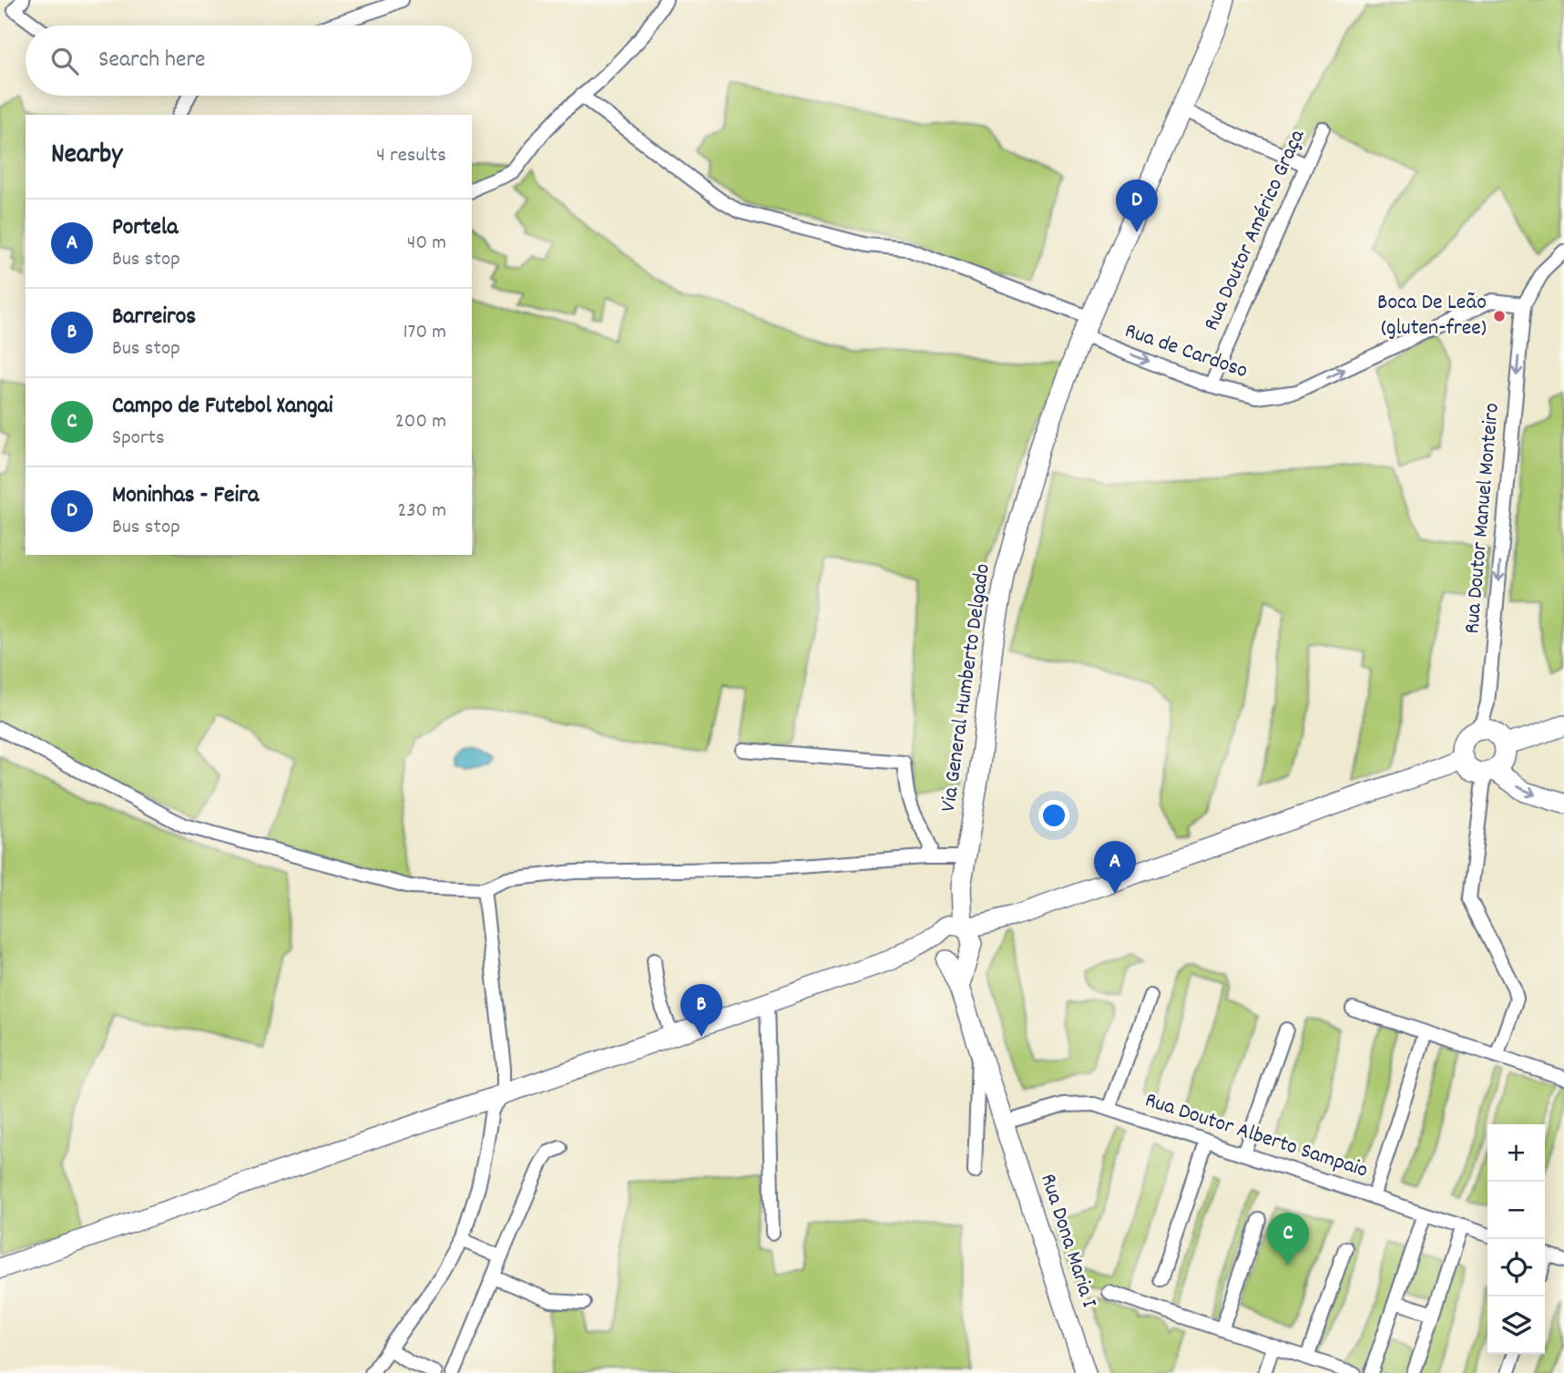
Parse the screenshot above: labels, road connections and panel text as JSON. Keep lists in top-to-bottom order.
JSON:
{
  "streets": {
    "main road": ["Via General Humberto Delgado", "Rua Dona Maria I"],
    "street": [
      "Rua Doutor Américo Graça",
      "Rua de Cardoso",
      "Rua Doutor Manuel Monteiro",
      "Rua Doutor Alberto Sampaio"
    ]
  },
  "crossings": [
    ["Rua Doutor Américo Graça", "Rua de Cardoso"],
    ["Rua de Cardoso", "Rua Doutor Manuel Monteiro"],
    ["Rua de Cardoso", "Via General Humberto Delgado"],
    ["Via General Humberto Delgado", "Rua Dona Maria I"],
    ["Rua Doutor Alberto Sampaio", "Rua Dona Maria I"]
  ],
  "one_way": ["Rua de Cardoso", "Rua Doutor Manuel Monteiro"],
  "places": ["Boca De Leão (gluten-free)"],
  "page": {
    "search": "Search here",
    "heading": ["Nearby", "4 results"],
    "pins": [
      "D",
      "A",
      "B",
      "C"
    ],
    "list": [
      {
        "mark": "A",
        "name": "Portela",
        "note": "Bus stop",
        "value": "40 m"
      },
      {
        "mark": "B",
        "name": "Barreiros",
        "note": "Bus stop",
        "value": "170 m"
      },
      {
        "mark": "C",
        "name": "Campo de Futebol Xangai",
        "note": "Sports",
        "value": "200 m"
      },
      {
        "mark": "D",
        "name": "Moninhas - Feira",
        "note": "Bus stop",
        "value": "230 m"
      }
    ],
    "map_buttons": ["+", "−"]
  }
}
